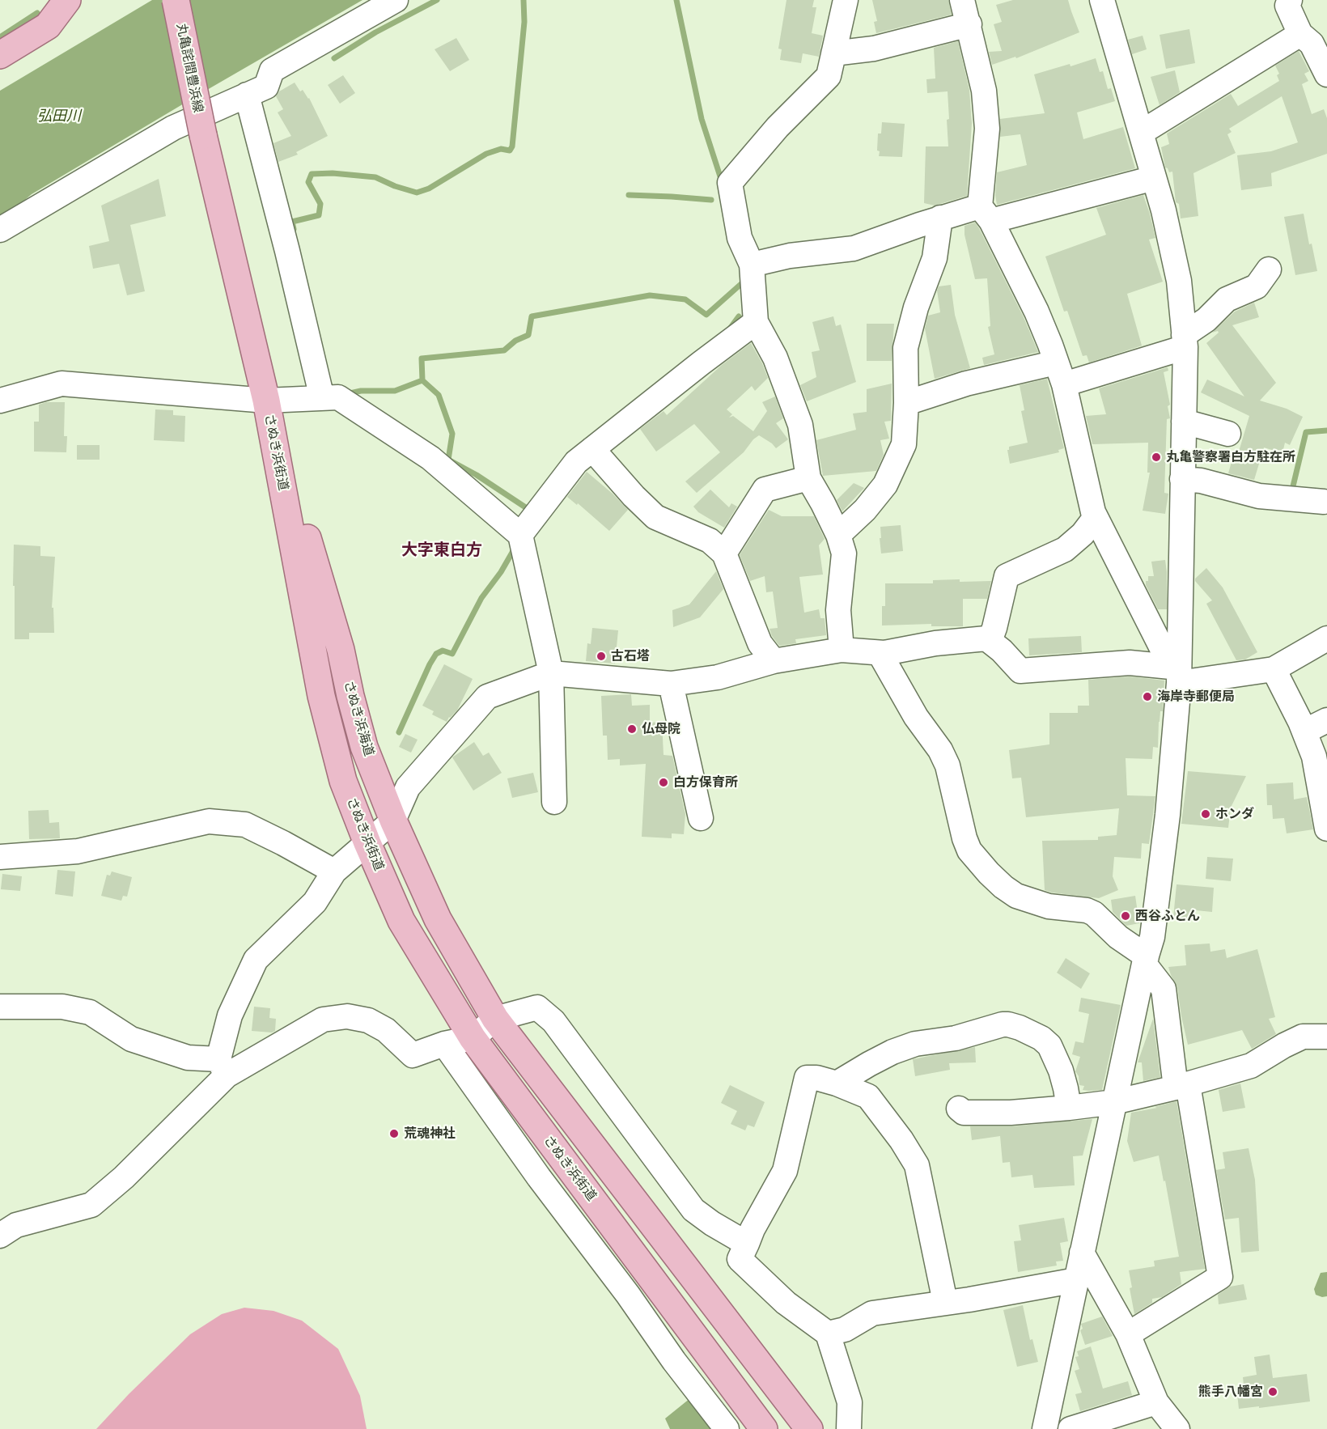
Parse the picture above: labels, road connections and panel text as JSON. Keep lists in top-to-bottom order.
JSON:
{
  "streets": {
    "main road": ["丸亀詫間豊浜線", "さぬき浜街道", "さぬき浜海道"]
  },
  "crossings": [
    ["丸亀詫間豊浜線", "さぬき浜街道"],
    ["さぬき浜街道", "さぬき浜海道"]
  ],
  "districts": ["大字東白方"],
  "water": ["弘田川"],
  "places": [
    "丸亀警察署白方駐在所",
    "古石塔",
    "海岸寺郵便局",
    "仏母院",
    "白方保育所",
    "ホンダ",
    "西谷ふとん",
    "荒魂神社",
    "熊手八幡宮"
  ]
}
